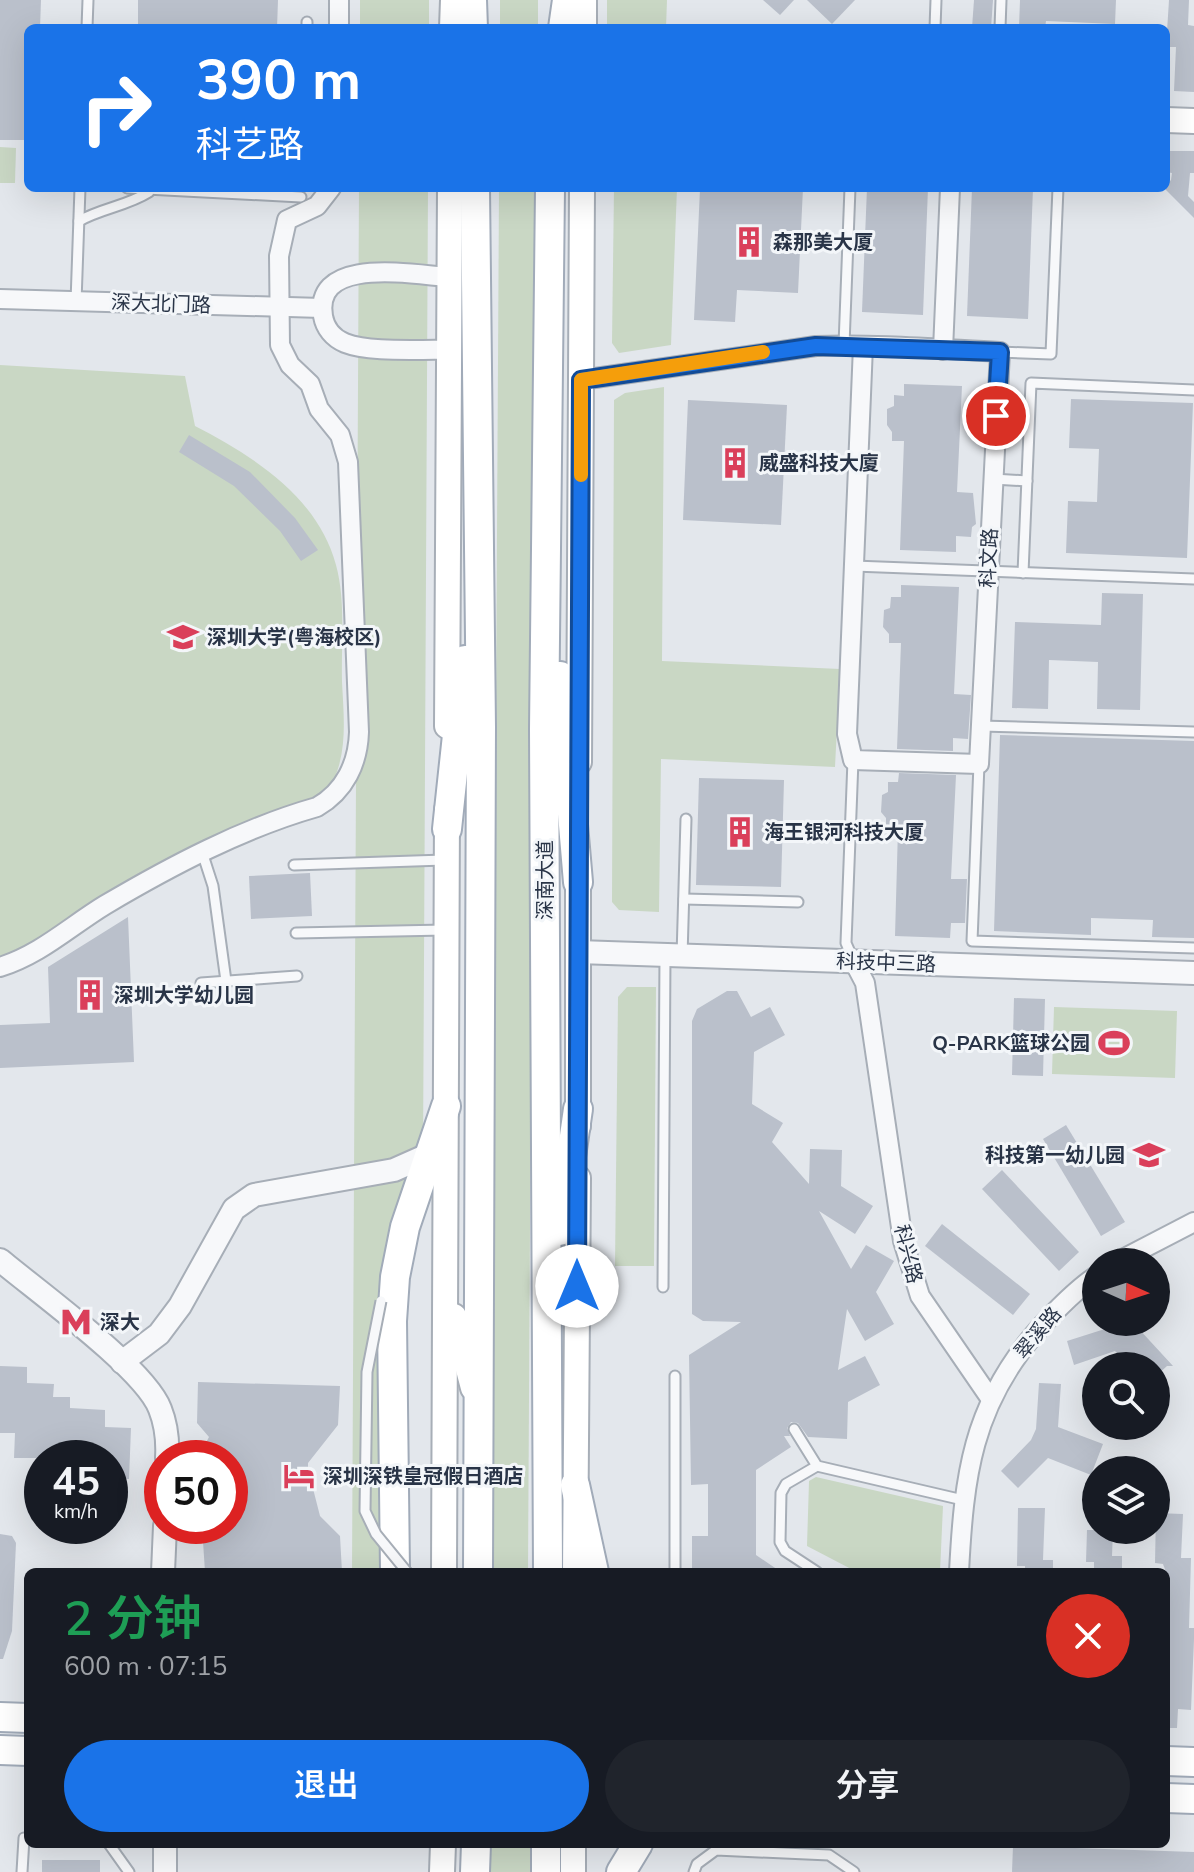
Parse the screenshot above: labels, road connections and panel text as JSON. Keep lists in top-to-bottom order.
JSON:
{
  "streets": {
    "main road": ["深南大道"],
    "street": [
      "深大北门路",
      "科文路",
      "科技中三路",
      "科兴路",
      "翠溪路"
    ]
  },
  "crossings": [
    ["科技中三路", "科兴路"],
    ["科兴路", "翠溪路"]
  ],
  "places": {
    "building": [
      "森那美大厦",
      "威盛科技大廈",
      "海王银河科技大厦",
      "深圳大学幼儿园"
    ],
    "school or university": ["深圳大学(粤海校区)", "科技第一幼儿园"],
    "sports": ["Q-PARK篮球公园"],
    "metro station": ["深大"],
    "hotel": ["深圳深铁皇冠假日酒店"]
  },
  "north": "right",
  "page": {
    "turn": ["390 m", "科艺路"],
    "speed": "45 km/h",
    "limit": "50",
    "heading": ["2 分钟", "600 m · 07:15"],
    "buttons": ["退出", "分享"]
  }
}
